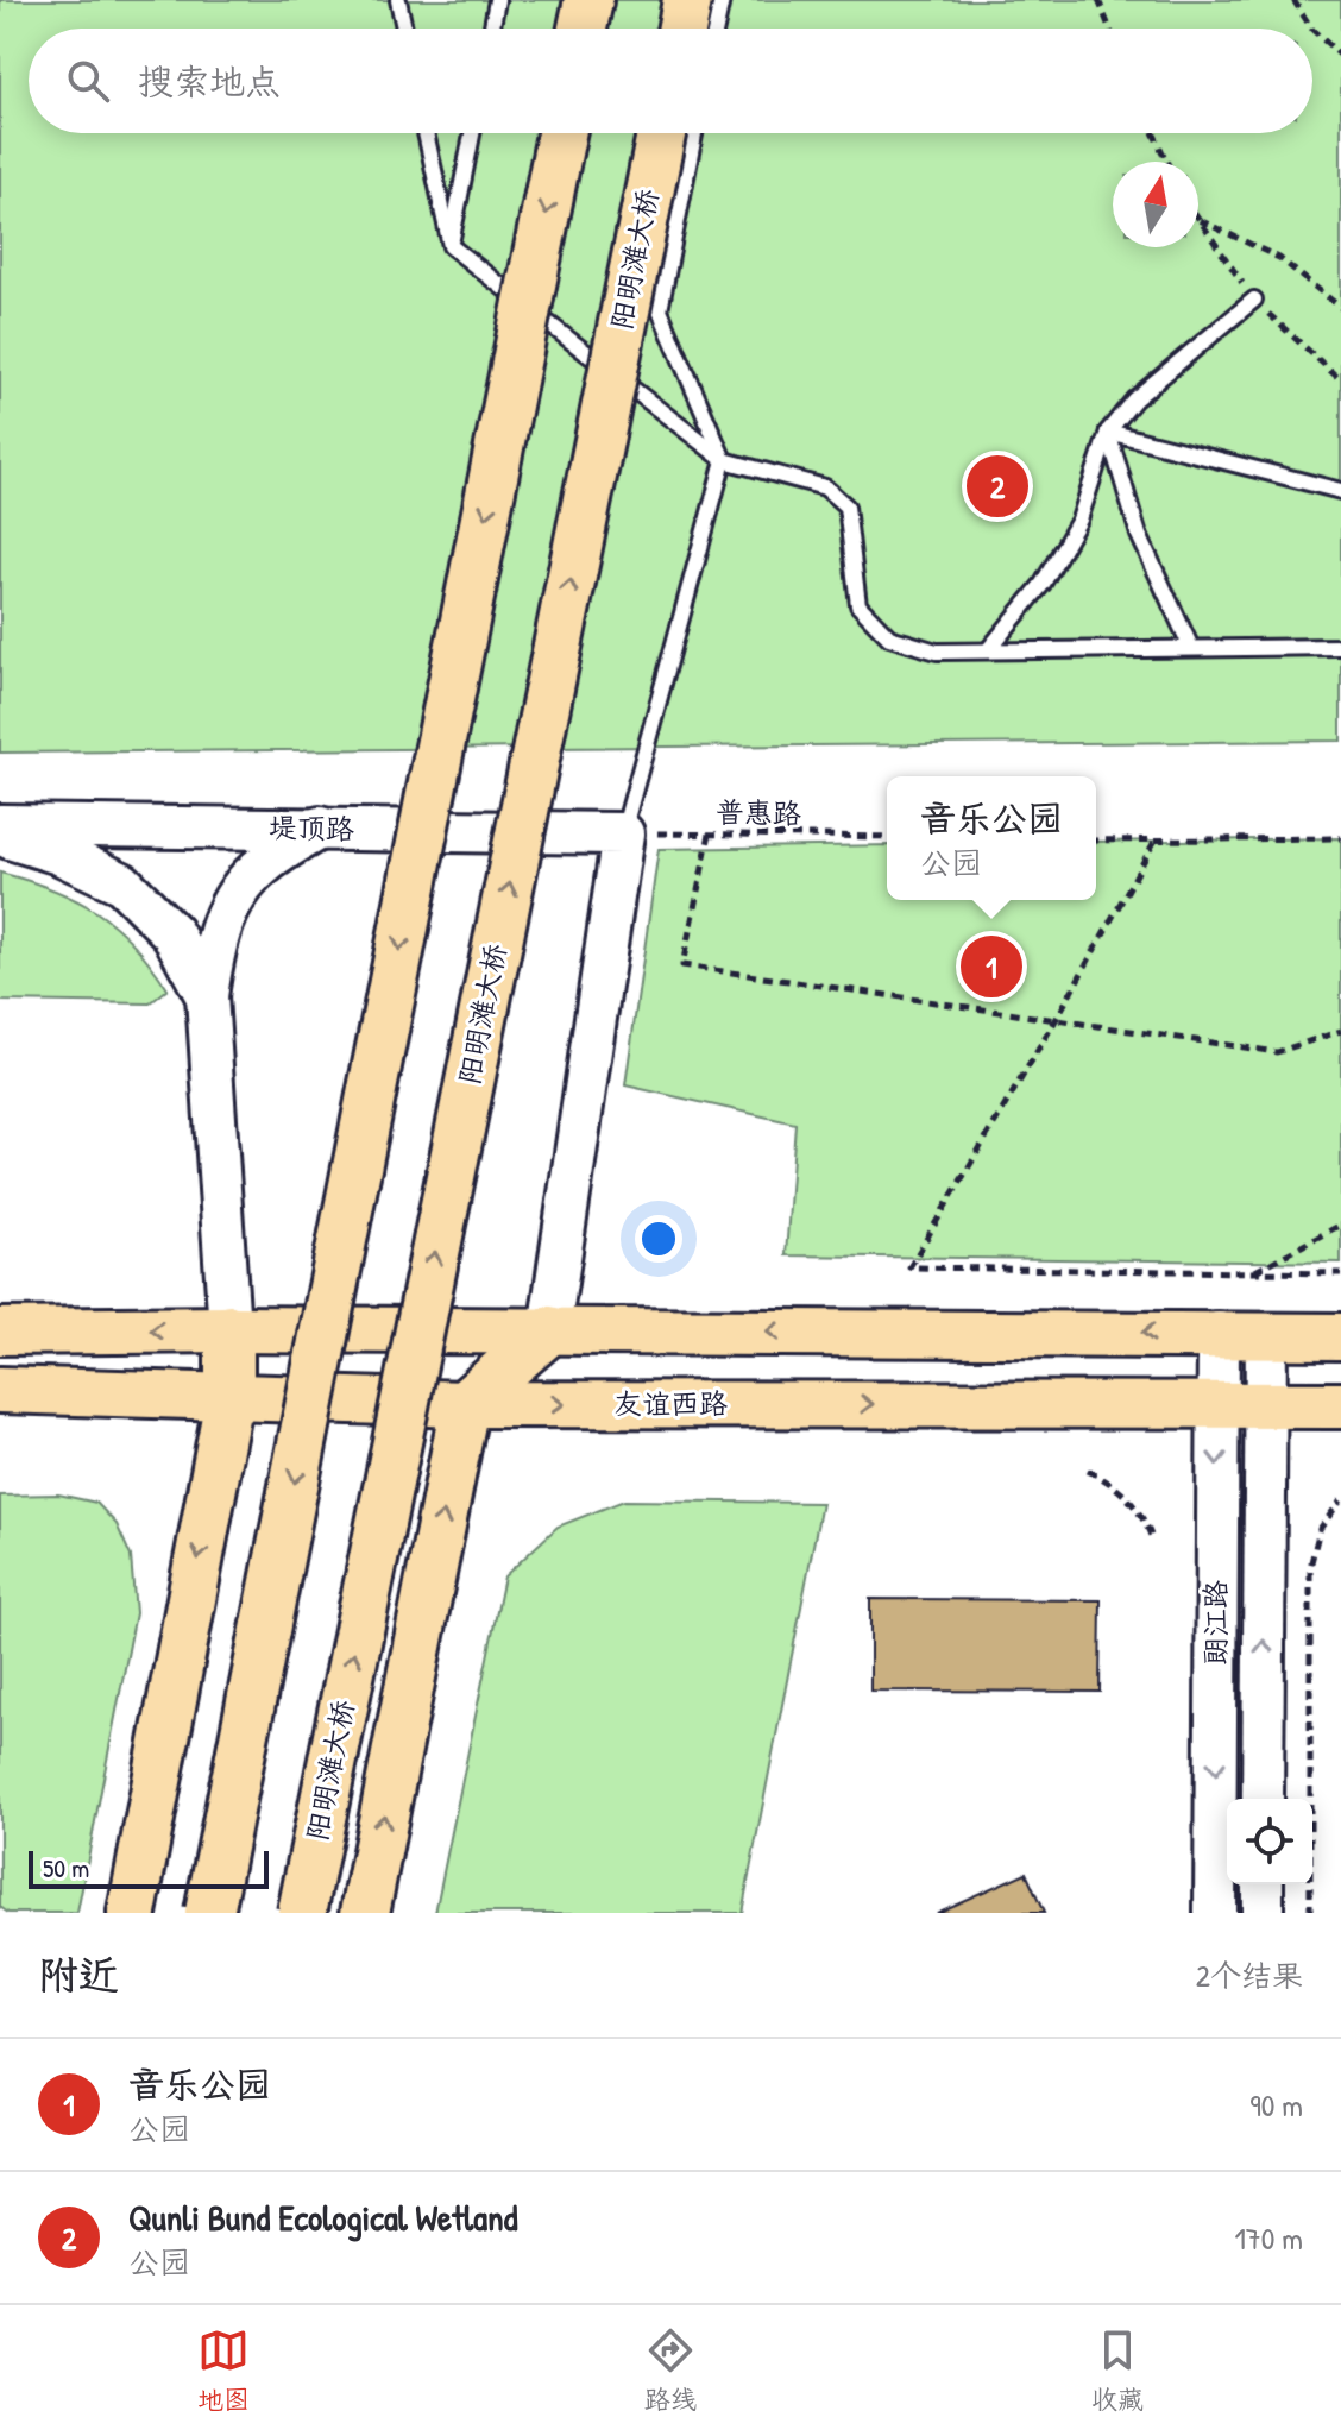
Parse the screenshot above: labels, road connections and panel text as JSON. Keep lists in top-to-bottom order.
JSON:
{
  "streets": {
    "highway": ["阳明滩大桥"],
    "main road": ["堤顶路", "友谊西路", "朗江路"],
    "path": ["普惠路"]
  },
  "crossings": [
    ["普惠路", "堤顶路"],
    ["友谊西路", "朗江路"]
  ],
  "scale_bar": "50 m",
  "north": "top",
  "page": {
    "search": "搜索地点",
    "pins": ["2", "1"],
    "popup": ["音乐公园", "公园"],
    "scale": "50 m",
    "heading": ["附近", "2个结果"],
    "list": [
      {
        "mark": "1",
        "name": "音乐公园",
        "note": "公园",
        "value": "90 m"
      },
      {
        "mark": "2",
        "name": "Qunli Bund Ecological Wetland",
        "note": "公园",
        "value": "170 m"
      }
    ],
    "nav": ["地图", "路线", "收藏"]
  }
}
